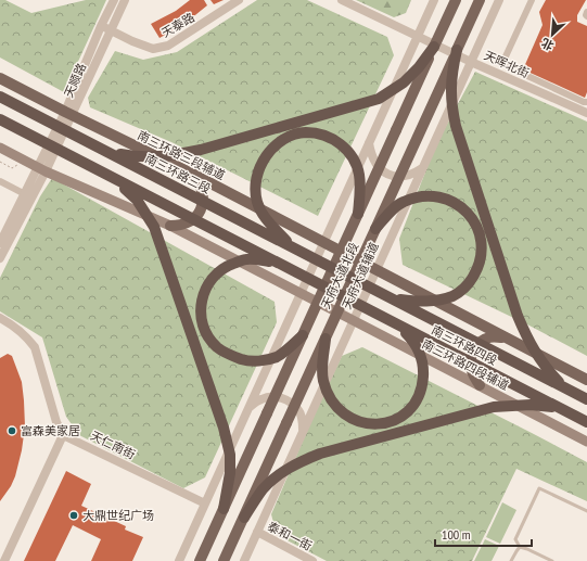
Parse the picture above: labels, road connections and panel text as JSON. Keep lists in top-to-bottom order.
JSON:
{
  "streets": {
    "highway": ["南三环路三段", "南三环路四段"],
    "main road": ["南三环路三段辅道", "天府大道北段", "南三环路四段辅道"],
    "street": [
      "天泰路",
      "天晖北街",
      "天顺路",
      "天府大道辅道",
      "天仁南街",
      "泰和一街"
    ]
  },
  "crossings": [
    ["天泰路", "天顺路"],
    ["天晖北街", "天府大道辅道"],
    ["天顺路", "南三环路三段辅道"],
    ["南三环路三段辅道", "天府大道辅道"],
    ["南三环路三段", "南三环路四段"],
    ["天府大道辅道", "南三环路四段辅道"],
    ["天府大道辅道", "泰和一街"]
  ],
  "places": ["富森美家居", "大鼎世纪广场"],
  "scale_bar": "100 m",
  "north": "bottom left"
}
